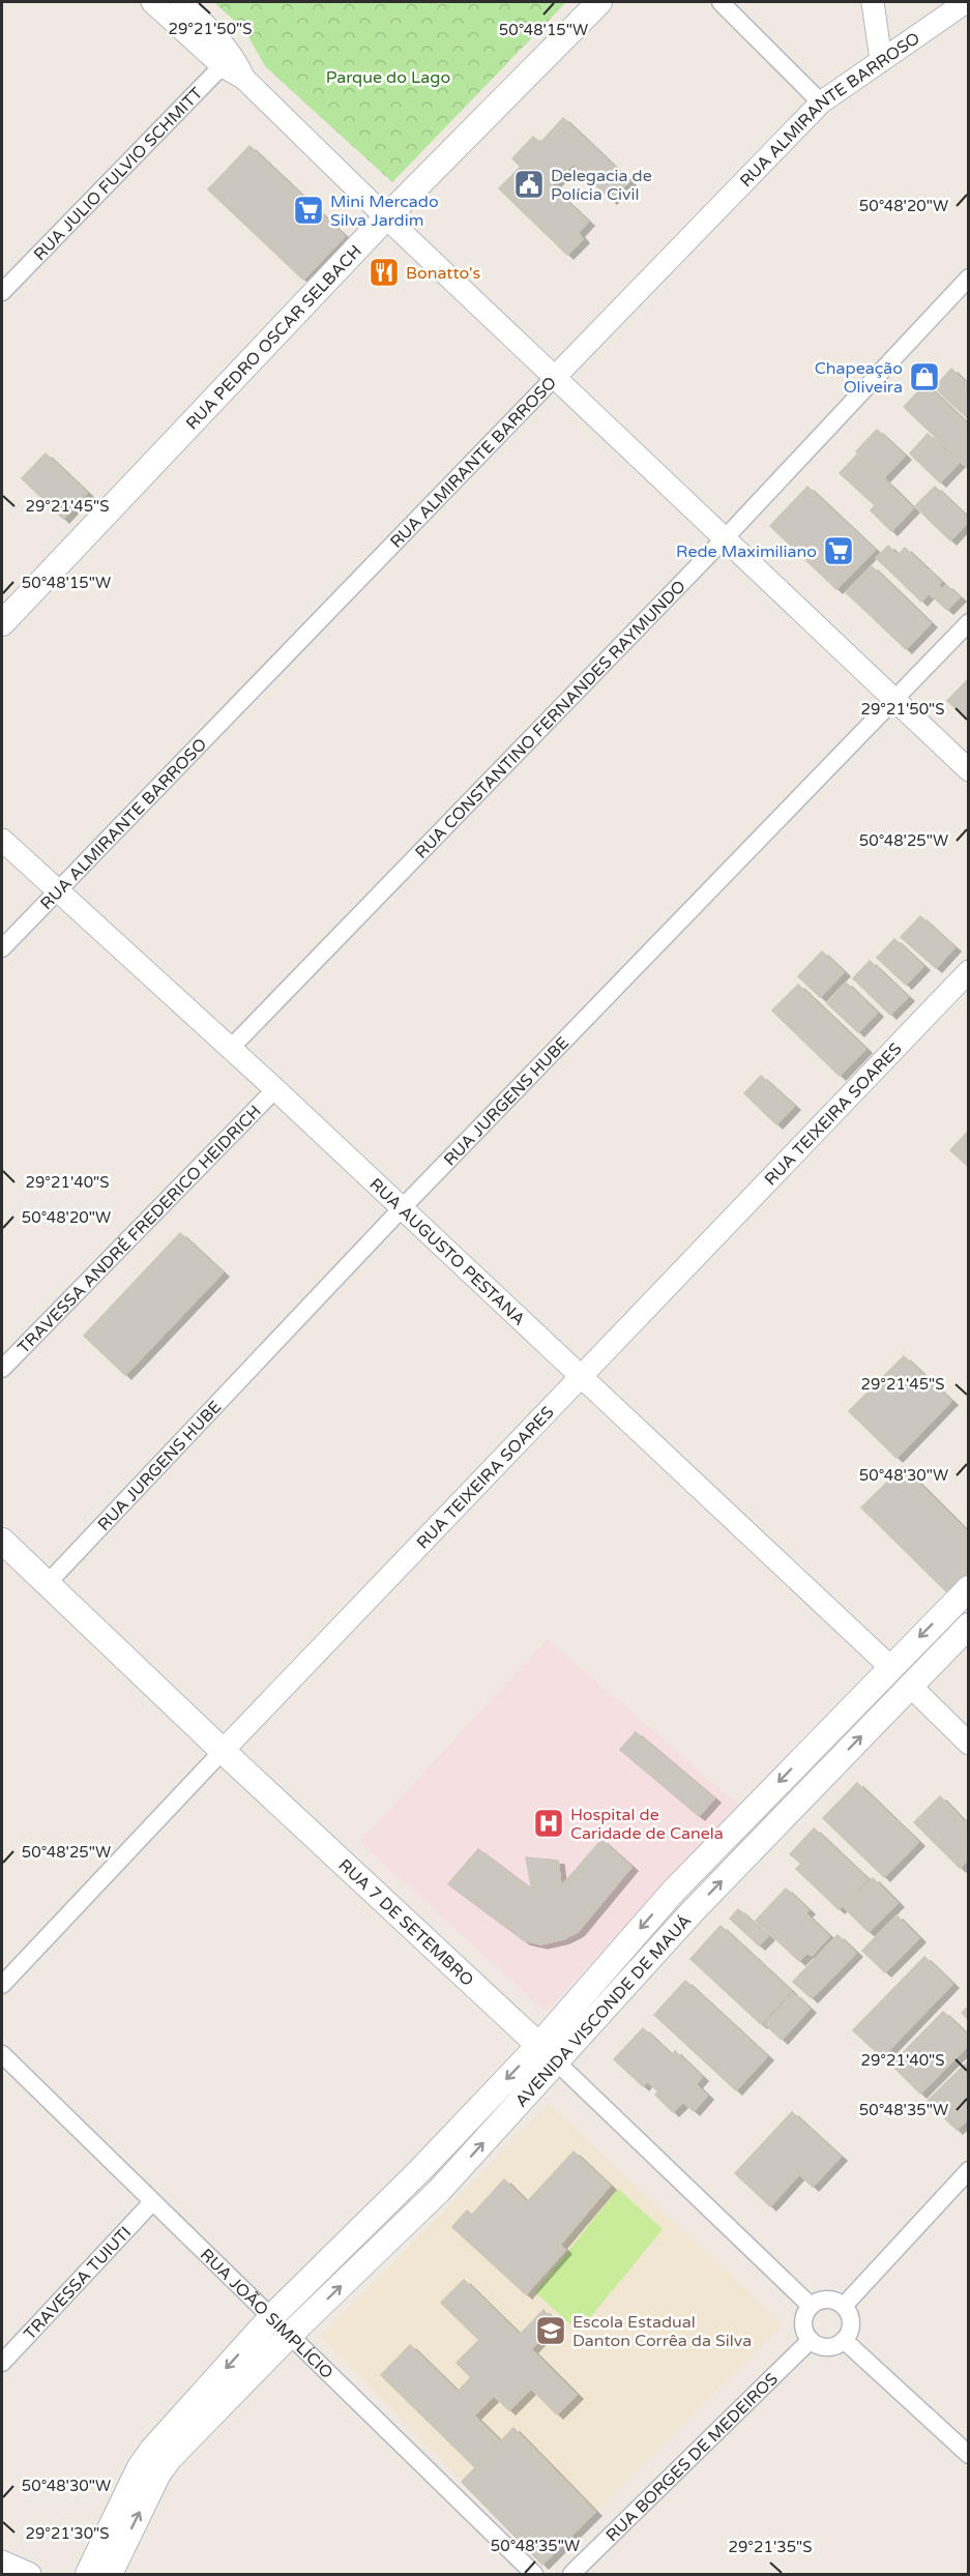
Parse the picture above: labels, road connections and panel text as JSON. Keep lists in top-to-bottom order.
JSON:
{
  "streets": {
    "main road": ["RUA PEDRO OSCAR SELBACH", "RUA 7 DE SETEMBRO", "AVENIDA VISCONDE DE MAUÁ"],
    "street": [
      "RUA ALMIRANTE BARROSO",
      "RUA JULIO FULVIO SCHMITT",
      "RUA CONSTANTINO FERNANDES RAYMUNDO",
      "RUA JURGENS HUBE",
      "RUA TEIXEIRA SOARES",
      "TRAVESSA ANDRÉ FREDERICO HEIDRICH",
      "RUA AUGUSTO PESTANA",
      "TRAVESSA TUIUTI",
      "RUA JOÃO SIMPLÍCIO",
      "RUA BORGES DE MEDEIROS"
    ]
  },
  "crossings": [
    ["RUA ALMIRANTE BARROSO", "RUA AUGUSTO PESTANA"],
    ["RUA CONSTANTINO FERNANDES RAYMUNDO", "RUA AUGUSTO PESTANA"],
    ["RUA JURGENS HUBE", "RUA AUGUSTO PESTANA"],
    ["RUA JURGENS HUBE", "RUA 7 DE SETEMBRO"],
    ["RUA TEIXEIRA SOARES", "RUA AUGUSTO PESTANA"],
    ["RUA TEIXEIRA SOARES", "RUA 7 DE SETEMBRO"],
    ["TRAVESSA ANDRÉ FREDERICO HEIDRICH", "RUA AUGUSTO PESTANA"],
    ["RUA AUGUSTO PESTANA", "AVENIDA VISCONDE DE MAUÁ"],
    ["RUA 7 DE SETEMBRO", "AVENIDA VISCONDE DE MAUÁ"],
    ["RUA 7 DE SETEMBRO", "RUA BORGES DE MEDEIROS"],
    ["AVENIDA VISCONDE DE MAUÁ", "RUA JOÃO SIMPLÍCIO"],
    ["TRAVESSA TUIUTI", "RUA JOÃO SIMPLÍCIO"]
  ],
  "parks": ["Parque do Lago"],
  "places": {
    "public building": ["Delegacia de Polícia Civil"],
    "supermarket": ["Mini Mercado Silva Jardim", "Rede Maximiliano"],
    "restaurant": ["Bonatto's"],
    "shop": ["Chapeação Oliveira"],
    "hospital": ["Hospital de Caridade de Canela"],
    "school or university": ["Escola Estadual Danton Corrêa da Silva"]
  },
  "coordinates": [
    "29°21'50\"S",
    "50°48'15\"W",
    "50°48'20\"W",
    "29°21'45\"S",
    "50°48'25\"W",
    "29°21'40\"S",
    "50°48'30\"W",
    "50°48'35\"W",
    "29°21'30\"S",
    "29°21'35\"S"
  ]
}
